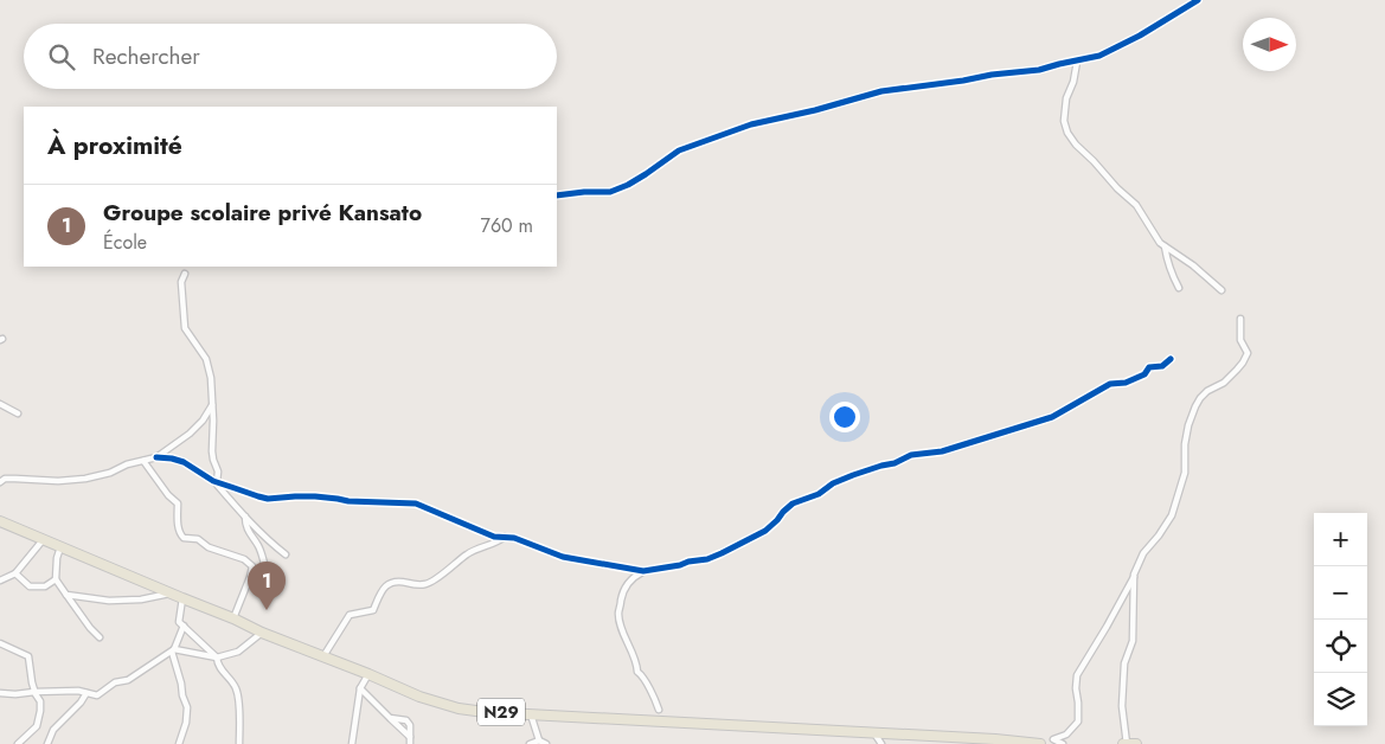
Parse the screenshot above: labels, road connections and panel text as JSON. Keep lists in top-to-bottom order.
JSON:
{
  "streets": {
    "main road": ["N29"]
  },
  "north": "right",
  "page": {
    "search": "Rechercher",
    "heading": "À proximité",
    "list": [
      {
        "mark": "1",
        "name": "Groupe scolaire privé Kansato",
        "note": "École",
        "value": "760 m"
      }
    ],
    "map_buttons": ["+", "−"],
    "pins": "1"
  }
}
